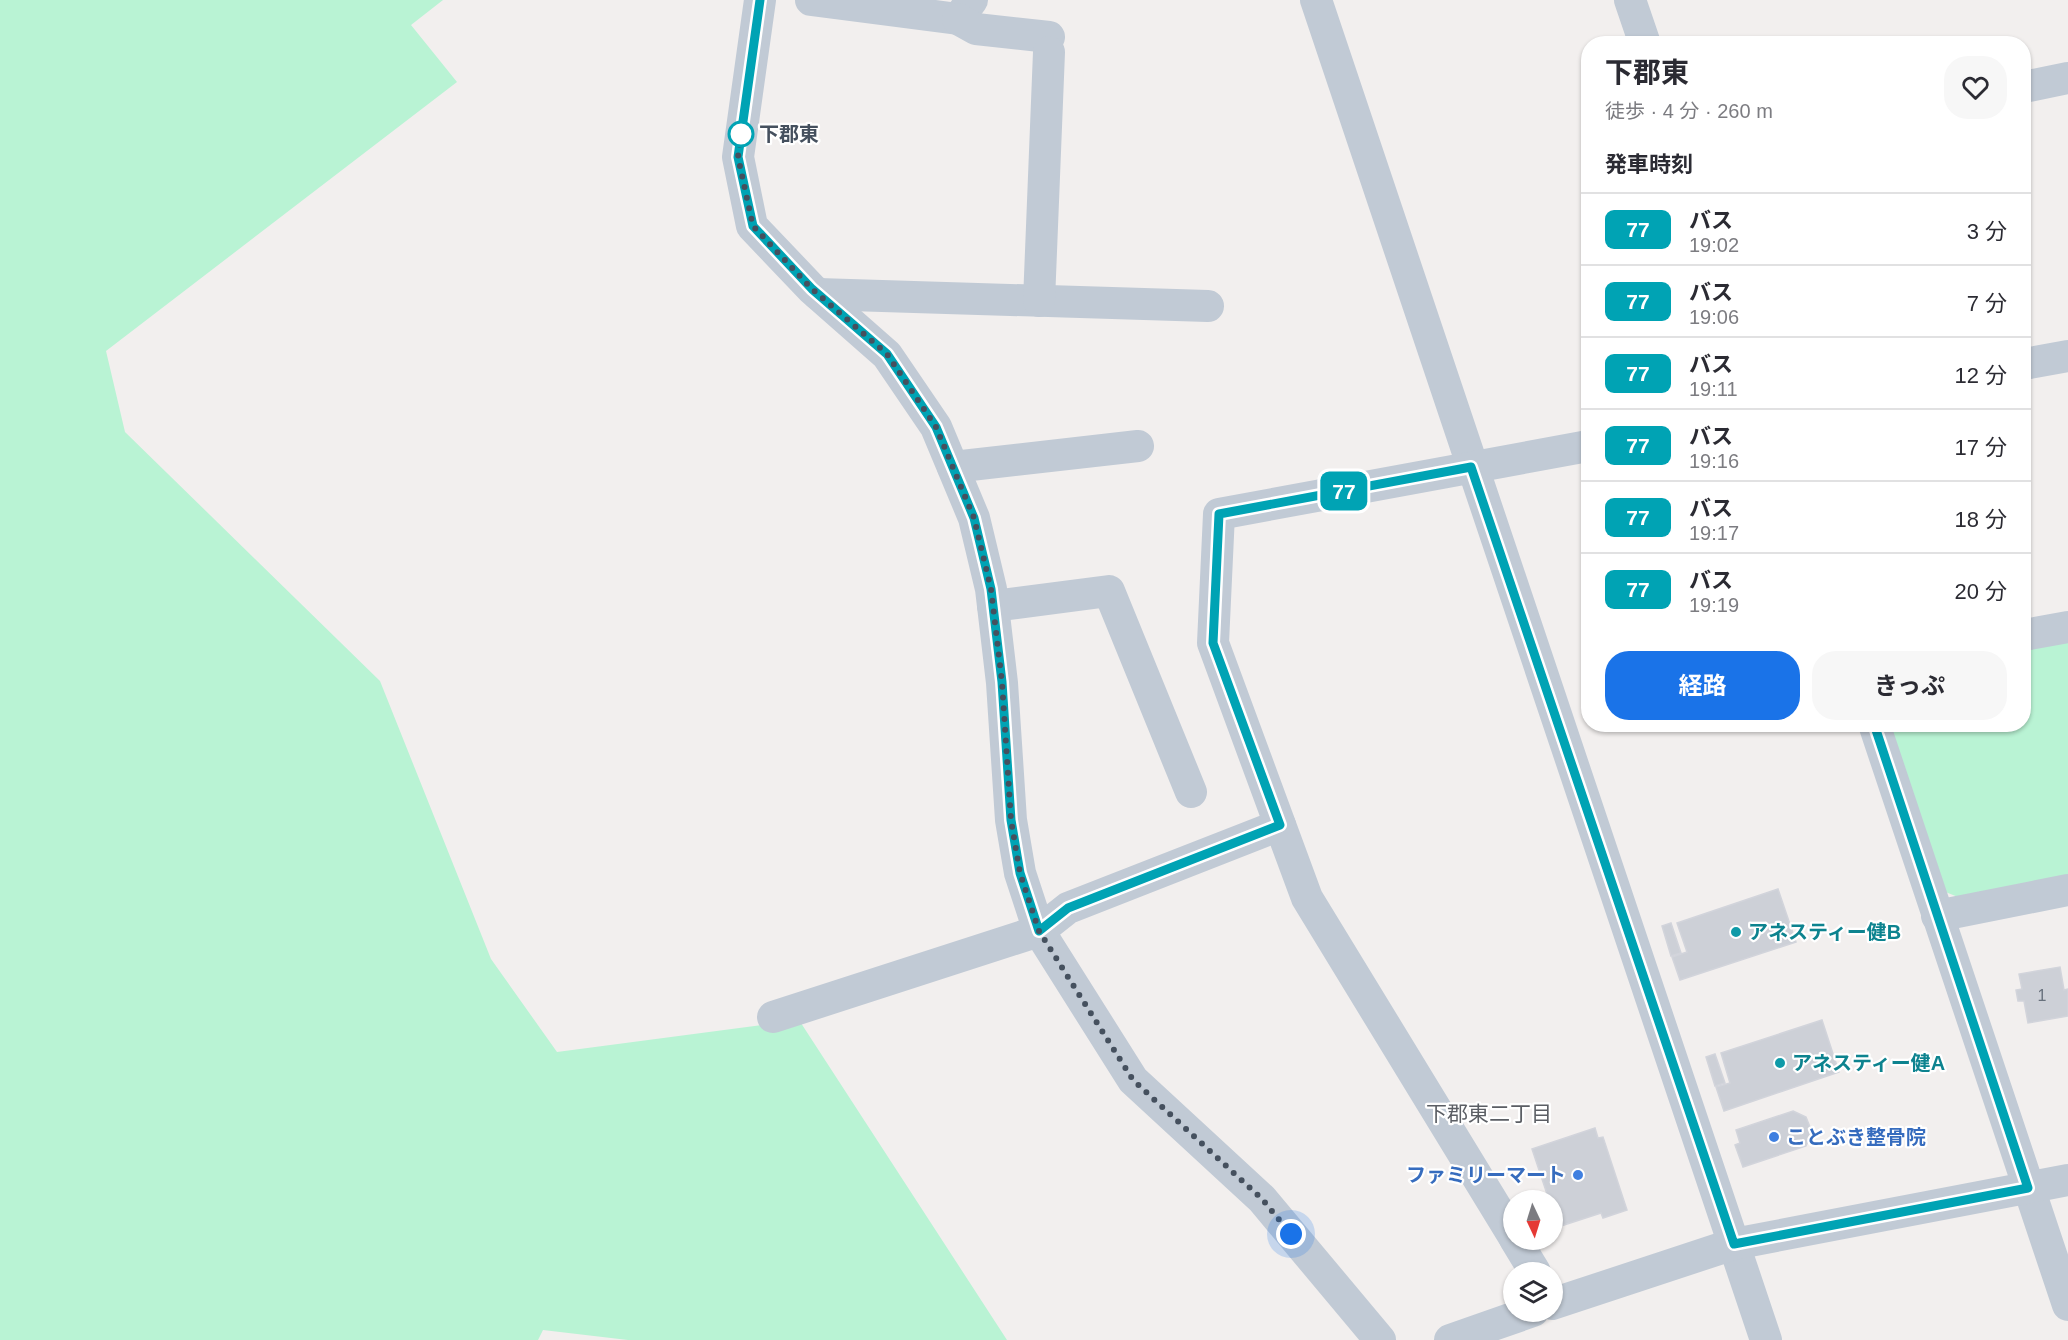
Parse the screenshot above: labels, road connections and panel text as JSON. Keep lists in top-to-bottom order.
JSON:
{
  "districts": ["下郡東二丁目"],
  "places": [
    "下郡東",
    "アネスティー健B",
    "アネスティー健A",
    "ことぶき整骨院",
    "ファミリーマート"
  ],
  "lines": ["bus line 77"],
  "house_numbers": ["1"],
  "north": "bottom",
  "page": {
    "on_map": "77",
    "heading": [
      ["下郡東", "徒歩 · 4 分 · 260 m"],
      "発車時刻"
    ],
    "list": [
      {
        "mark": "77",
        "name": "バス",
        "note": "19:02",
        "value": "3 分"
      },
      {
        "mark": "77",
        "name": "バス",
        "note": "19:06",
        "value": "7 分"
      },
      {
        "mark": "77",
        "name": "バス",
        "note": "19:11",
        "value": "12 分"
      },
      {
        "mark": "77",
        "name": "バス",
        "note": "19:16",
        "value": "17 分"
      },
      {
        "mark": "77",
        "name": "バス",
        "note": "19:17",
        "value": "18 分"
      },
      {
        "mark": "77",
        "name": "バス",
        "note": "19:19",
        "value": "20 分"
      }
    ],
    "buttons": ["経路", "きっぷ"]
  }
}
